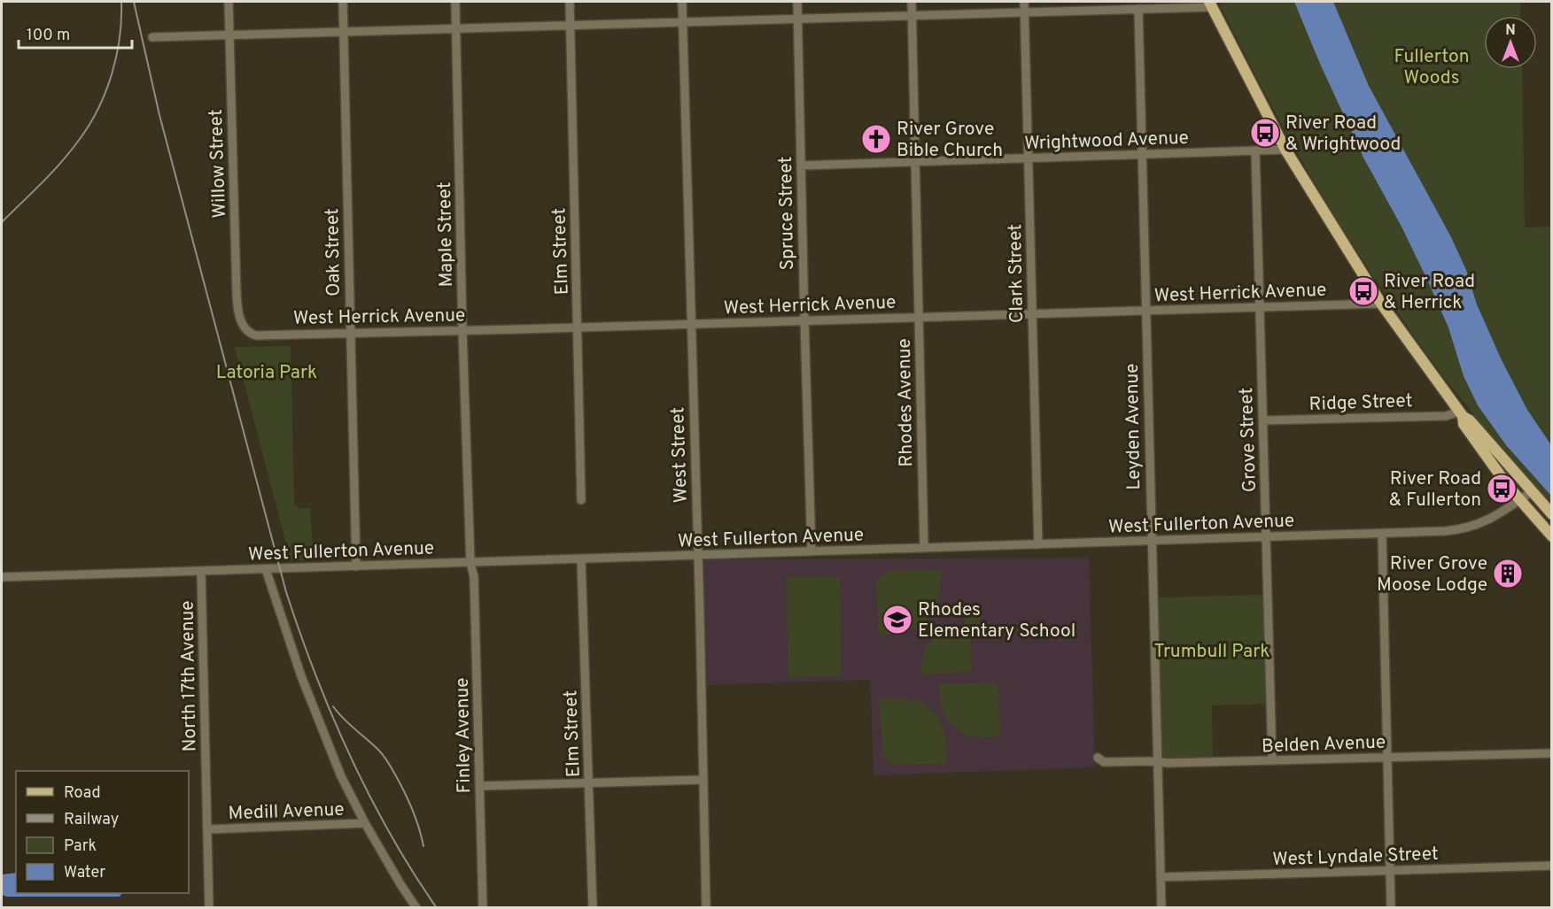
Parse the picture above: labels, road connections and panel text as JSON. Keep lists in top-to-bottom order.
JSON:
{
  "streets": {
    "street": [
      "Wrightwood Avenue",
      "Willow Street",
      "Spruce Street",
      "Maple Street",
      "Elm Street",
      "Oak Street",
      "Clark Street",
      "West Herrick Avenue",
      "Ridge Street",
      "Rhodes Avenue",
      "Leyden Avenue",
      "Grove Street",
      "West Street",
      "West Fullerton Avenue",
      "North 17th Avenue",
      "Finley Avenue",
      "Belden Avenue",
      "Medill Avenue",
      "West Lyndale Street"
    ]
  },
  "crossings": [
    ["Wrightwood Avenue", "Spruce Street"],
    ["Wrightwood Avenue", "Clark Street"],
    ["Wrightwood Avenue", "Rhodes Avenue"],
    ["Wrightwood Avenue", "Leyden Avenue"],
    ["Wrightwood Avenue", "Grove Street"],
    ["Willow Street", "West Herrick Avenue"],
    ["Spruce Street", "West Herrick Avenue"],
    ["Spruce Street", "West Fullerton Avenue"],
    ["Maple Street", "West Herrick Avenue"],
    ["Maple Street", "West Fullerton Avenue"],
    ["Maple Street", "Finley Avenue"],
    ["Elm Street", "West Herrick Avenue"],
    ["Elm Street", "West Fullerton Avenue"],
    ["Oak Street", "West Herrick Avenue"],
    ["Oak Street", "West Fullerton Avenue"],
    ["Clark Street", "West Herrick Avenue"],
    ["Clark Street", "West Fullerton Avenue"],
    ["West Herrick Avenue", "Rhodes Avenue"],
    ["West Herrick Avenue", "Leyden Avenue"],
    ["West Herrick Avenue", "Grove Street"],
    ["West Herrick Avenue", "West Street"],
    ["Ridge Street", "Grove Street"],
    ["Rhodes Avenue", "West Fullerton Avenue"],
    ["Leyden Avenue", "West Fullerton Avenue"],
    ["Leyden Avenue", "Belden Avenue"],
    ["Leyden Avenue", "West Lyndale Street"],
    ["Grove Street", "West Fullerton Avenue"],
    ["Grove Street", "Belden Avenue"],
    ["West Street", "West Fullerton Avenue"],
    ["West Fullerton Avenue", "North 17th Avenue"],
    ["West Fullerton Avenue", "Finley Avenue"],
    ["North 17th Avenue", "Medill Avenue"]
  ],
  "parks": ["Fullerton Woods", "Latoria Park", "Trumbull Park"],
  "places": {
    "bus stop": ["River Road & Wrightwood", "River Road & Herrick", "River Road & Fullerton"],
    "church": ["River Grove Bible Church"],
    "building": ["River Grove Moose Lodge"],
    "school or university": ["Rhodes Elementary School"]
  },
  "legend": [
    "Road",
    "Railway",
    "Park",
    "Water"
  ],
  "scale_bar": "100 m",
  "north": "top"
}
